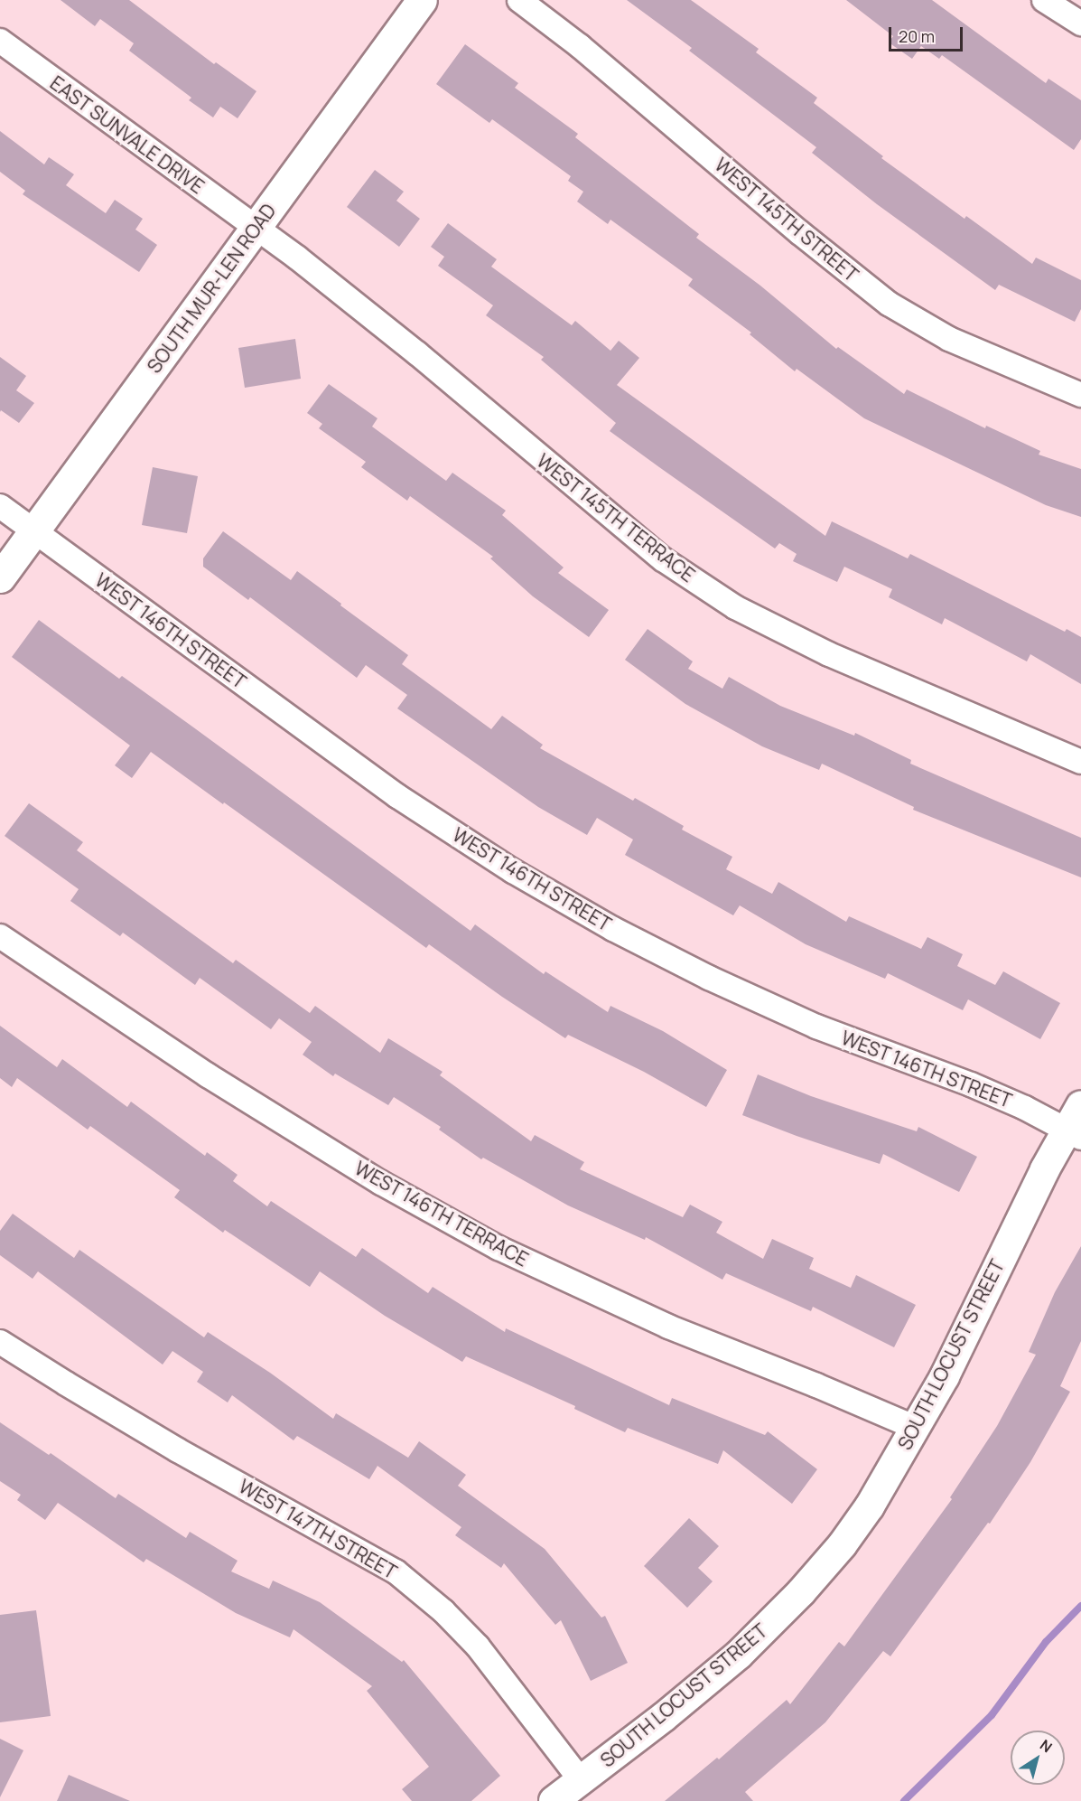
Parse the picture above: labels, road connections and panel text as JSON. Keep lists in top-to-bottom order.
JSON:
{
  "streets": {
    "main road": ["SOUTH MUR-LEN ROAD"],
    "street": [
      "EAST SUNVALE DRIVE",
      "WEST 145TH STREET",
      "WEST 145TH TERRACE",
      "WEST 146TH STREET",
      "WEST 146TH TERRACE",
      "SOUTH LOCUST STREET",
      "WEST 147TH STREET"
    ]
  },
  "crossings": [
    ["EAST SUNVALE DRIVE", "SOUTH MUR-LEN ROAD"],
    ["EAST SUNVALE DRIVE", "WEST 145TH TERRACE"],
    ["SOUTH MUR-LEN ROAD", "WEST 145TH TERRACE"],
    ["SOUTH MUR-LEN ROAD", "WEST 146TH STREET"],
    ["WEST 146TH STREET", "SOUTH LOCUST STREET"],
    ["WEST 146TH TERRACE", "SOUTH LOCUST STREET"],
    ["SOUTH LOCUST STREET", "WEST 147TH STREET"]
  ],
  "scale_bar": "20 m",
  "north": "top right"
}
